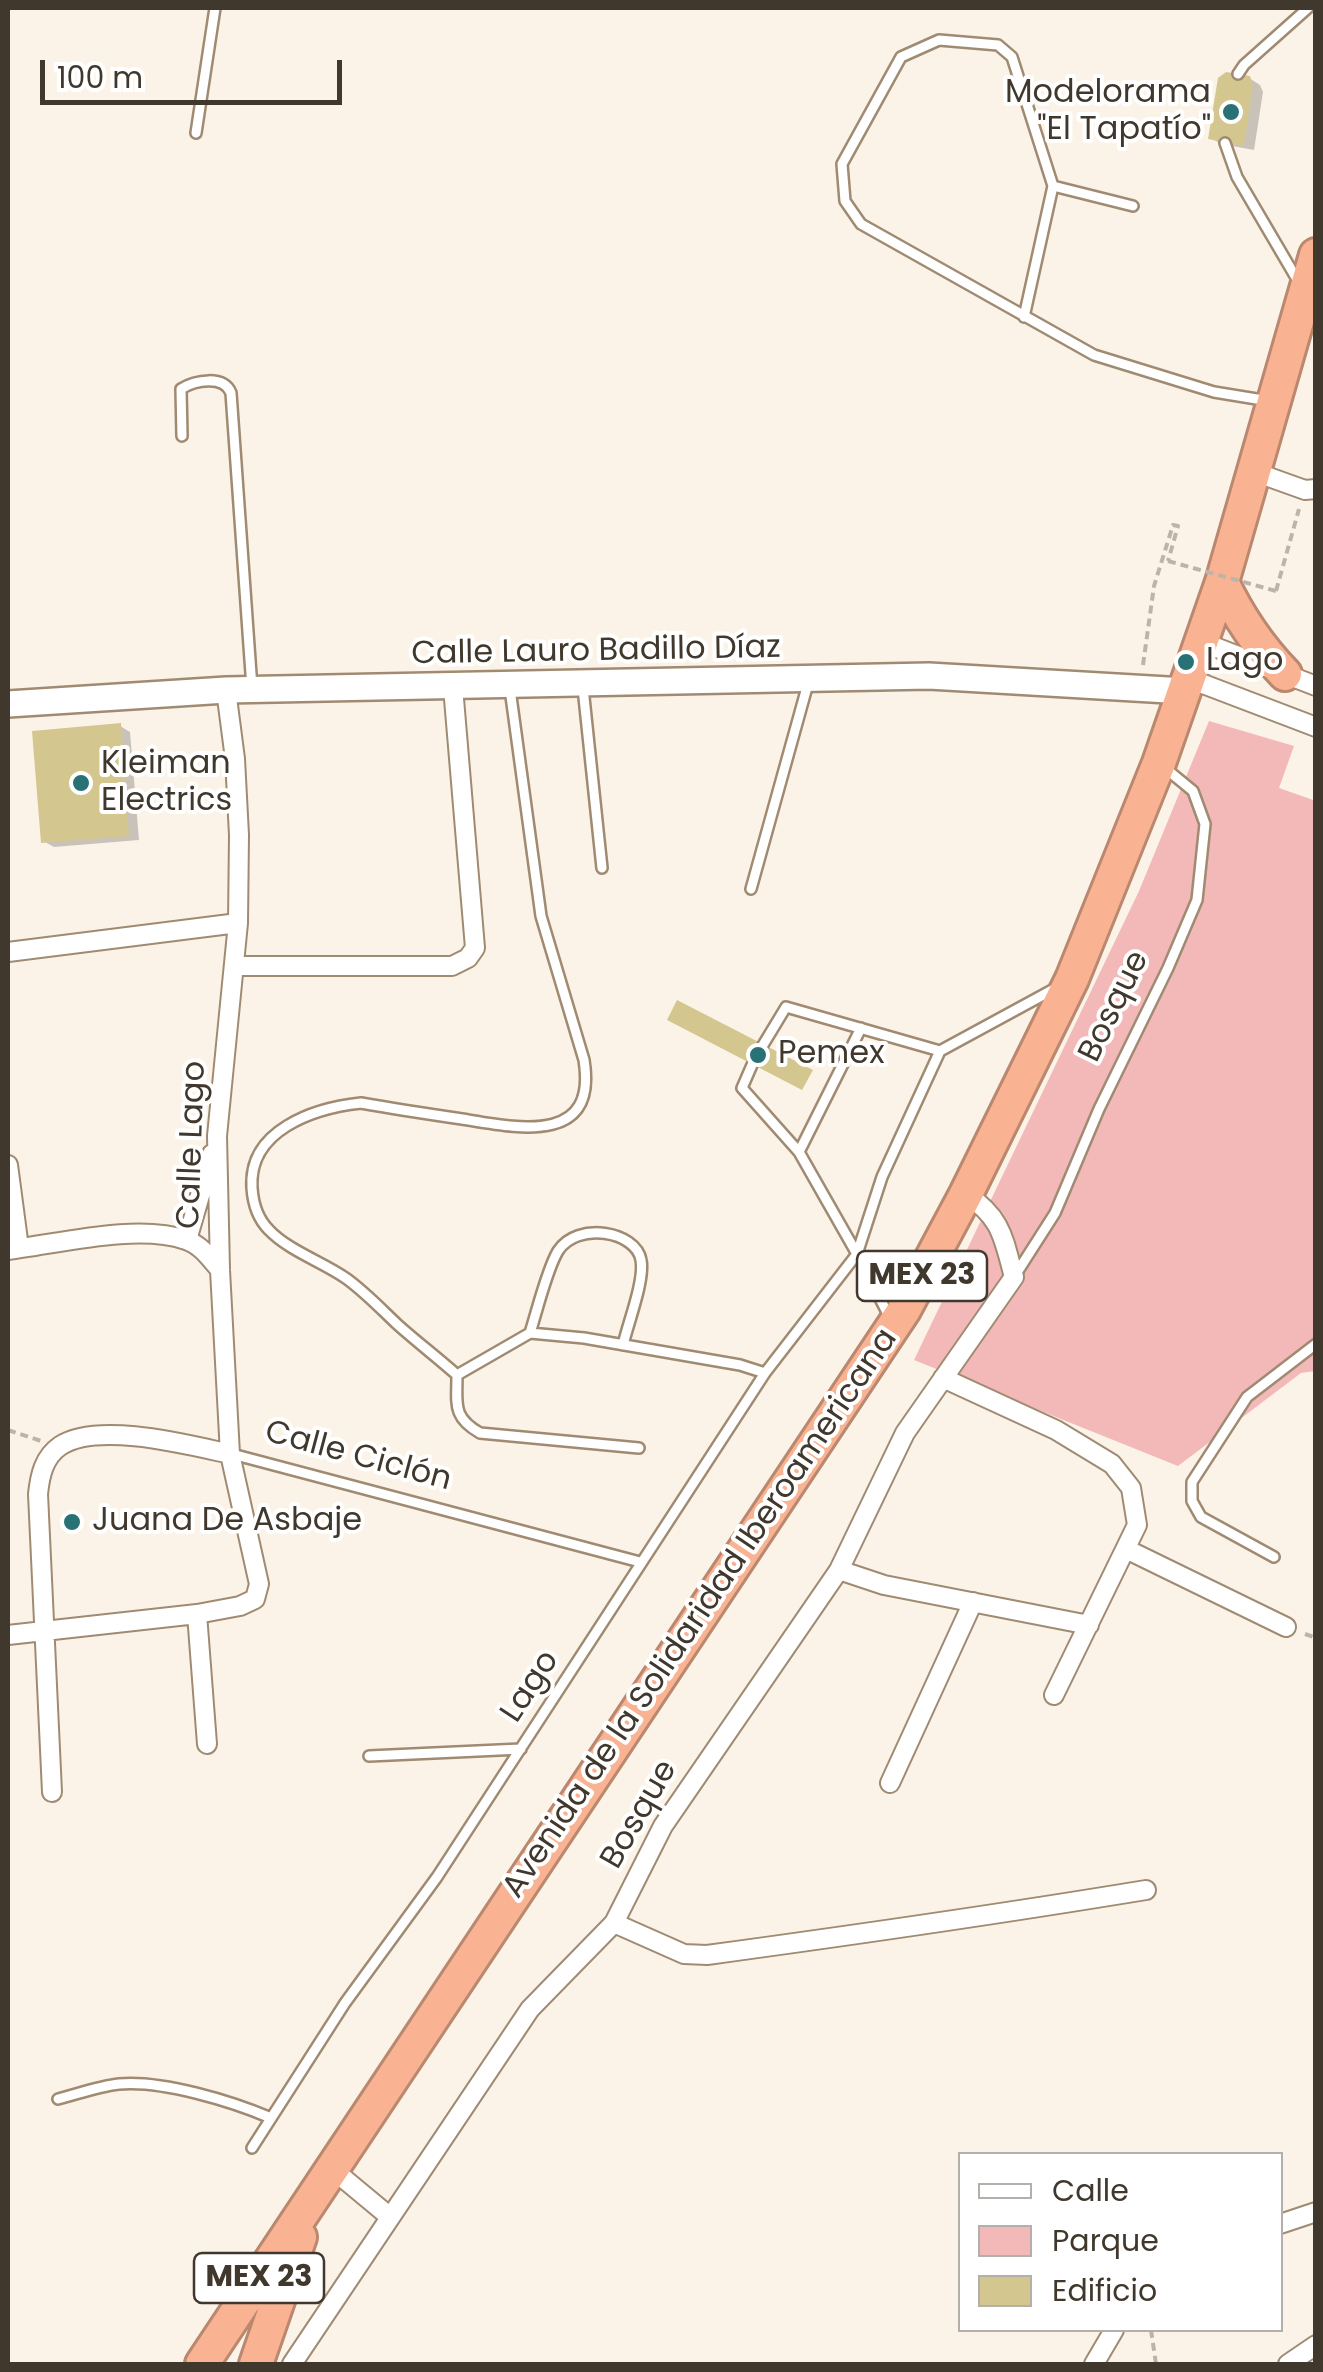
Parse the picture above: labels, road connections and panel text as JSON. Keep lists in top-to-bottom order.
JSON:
{
  "streets": {
    "highway": ["MEX 23", "Avenida de la Solidaridad Iberoamericana"],
    "street": [
      "Calle Lauro Badillo Díaz",
      "Bosque",
      "Calle Lago",
      "Calle Ciclón"
    ],
    "lane": ["Lago"]
  },
  "crossings": [
    ["Calle Lauro Badillo Díaz", "Calle Lago"],
    ["Calle Lauro Badillo Díaz", "Avenida de la Solidaridad Iberoamericana"],
    ["Bosque", "Avenida de la Solidaridad Iberoamericana"],
    ["Calle Lago", "Calle Ciclón"],
    ["Calle Ciclón", "Lago"]
  ],
  "places": [
    "Modelorama \"El Tapatío\"",
    "Lago",
    "Kleiman Electrics",
    "Pemex",
    "Juana De Asbaje"
  ],
  "legend": ["Calle", "Parque", "Edificio"],
  "scale_bar": "100 m"
}
